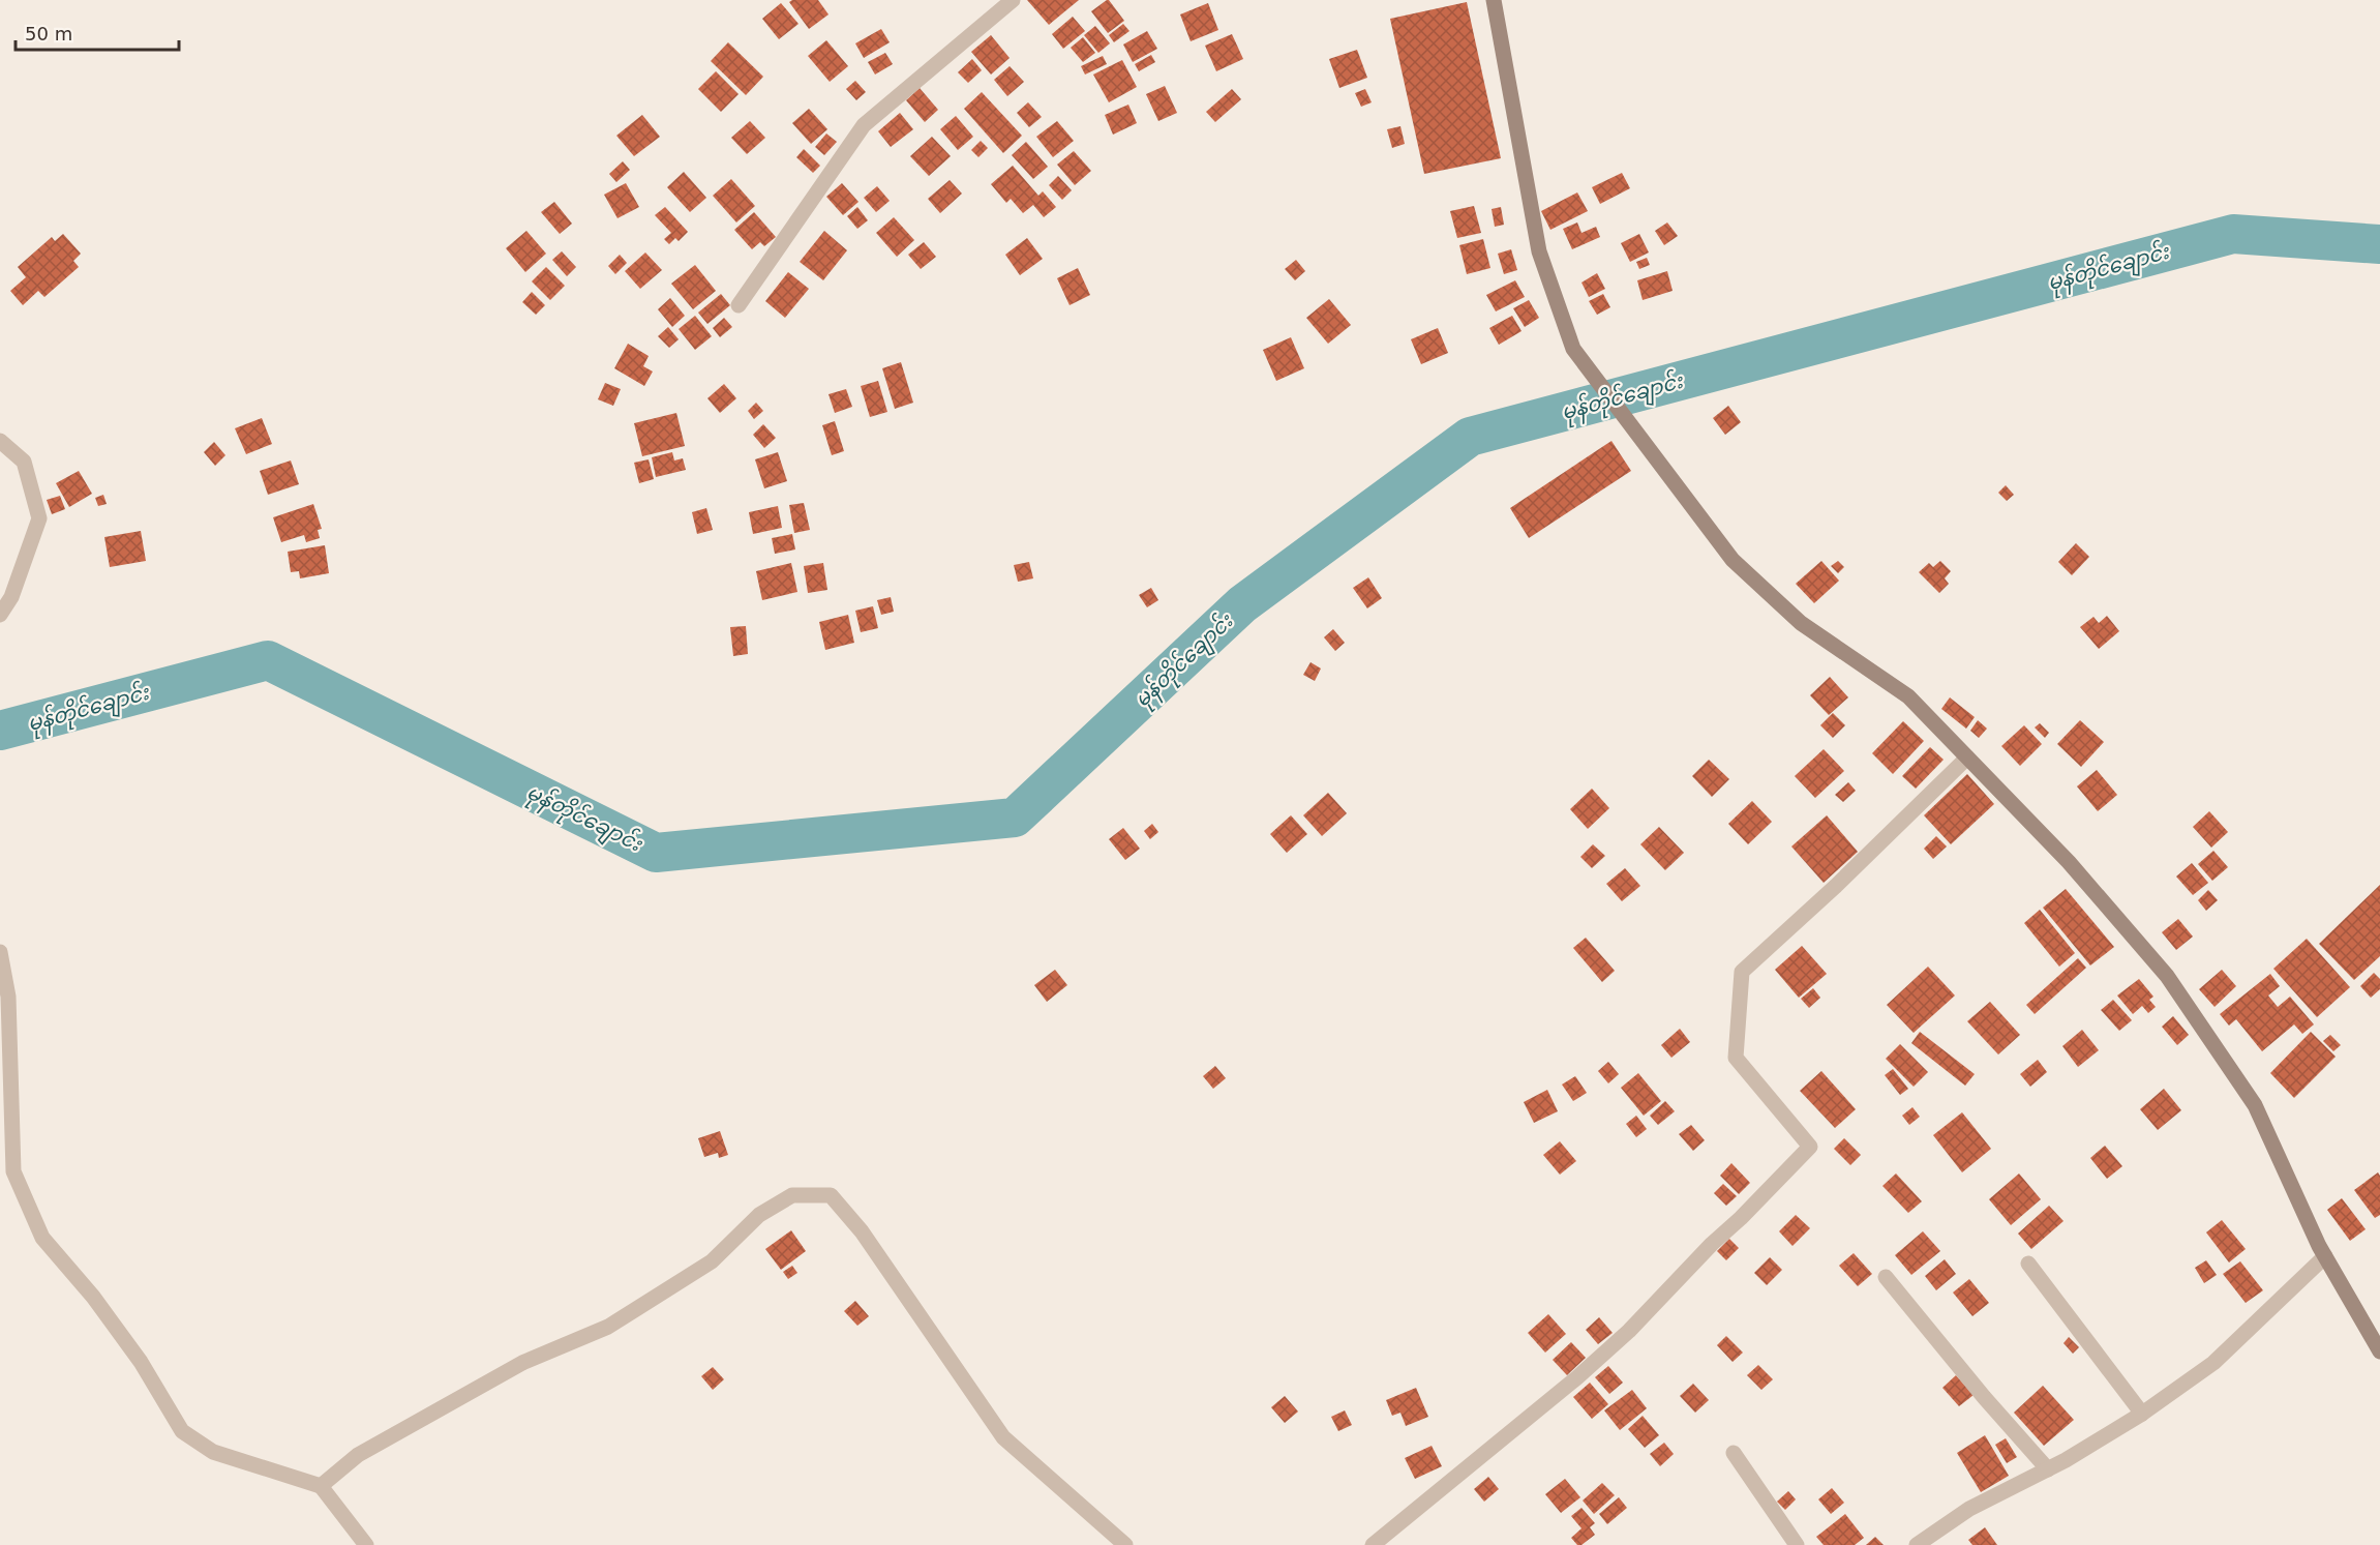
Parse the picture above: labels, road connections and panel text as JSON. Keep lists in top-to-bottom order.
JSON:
{
  "water": ["မုန်တိုင်ချောင်း"],
  "scale_bar": "50 m"
}
